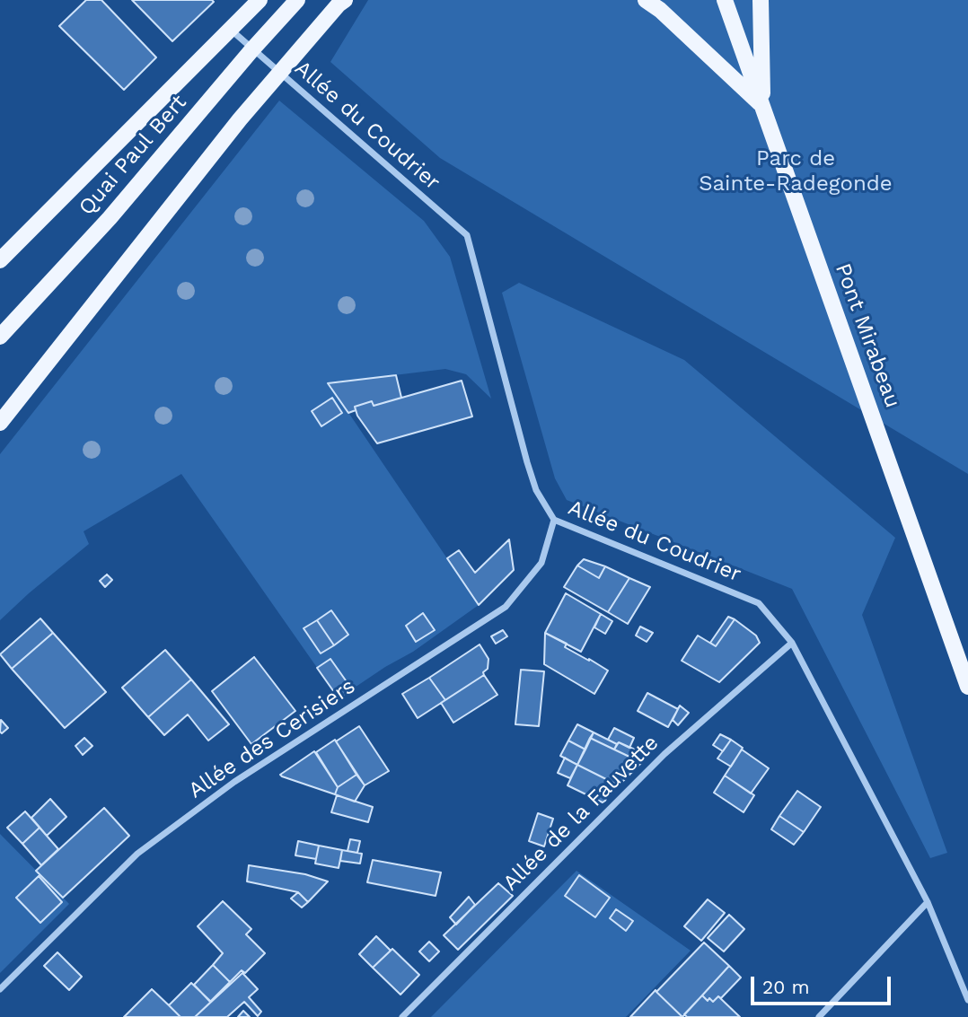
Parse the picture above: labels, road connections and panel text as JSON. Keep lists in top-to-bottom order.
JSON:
{
  "streets": {
    "main road": ["Quai Paul Bert", "Pont Mirabeau"],
    "street": ["Allée du Coudrier", "Allée des Cerisiers", "Allée de la Fauvette"]
  },
  "crossings": [
    ["Allée du Coudrier", "Quai Paul Bert"],
    ["Allée du Coudrier", "Allée des Cerisiers"],
    ["Allée du Coudrier", "Allée de la Fauvette"]
  ],
  "parks": ["Parc de Sainte-Radegonde"],
  "scale_bar": "20 m"
}
